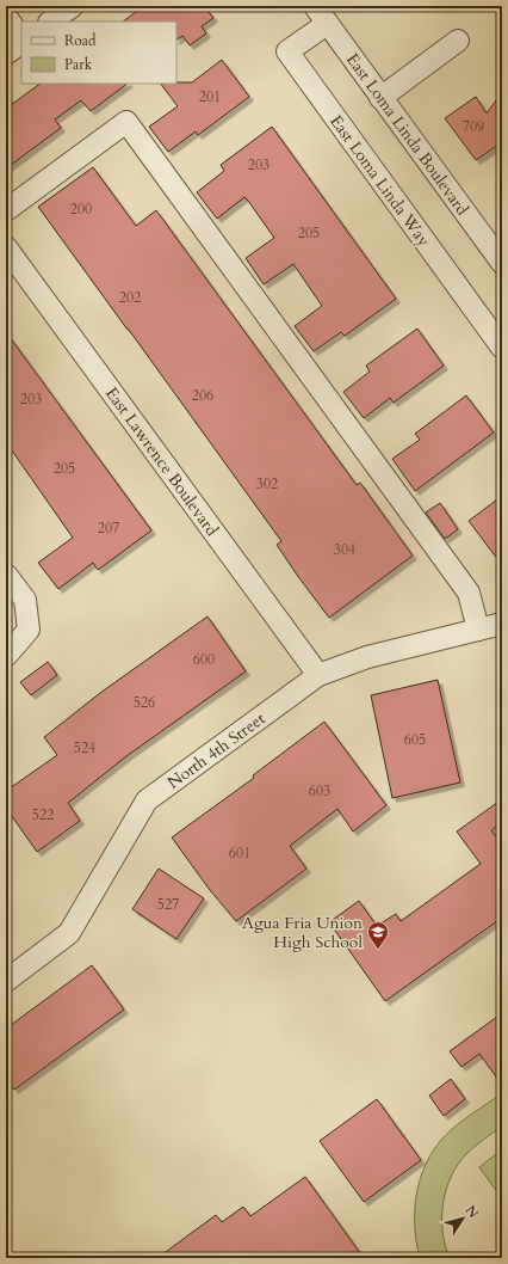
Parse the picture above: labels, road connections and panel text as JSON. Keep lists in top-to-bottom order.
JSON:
{
  "streets": {
    "street": [
      "East Loma Linda Boulevard",
      "East Loma Linda Way",
      "East Lawrence Boulevard",
      "North 4th Street"
    ]
  },
  "crossings": [
    ["East Loma Linda Boulevard", "East Loma Linda Way"],
    ["East Lawrence Boulevard", "North 4th Street"]
  ],
  "places": {
    "school or university": ["Agua Fria Union High School"]
  },
  "house_numbers": [
    "201",
    "709",
    "203",
    "200",
    "205",
    "202",
    "206",
    "203",
    "205",
    "302",
    "207",
    "304",
    "600",
    "526",
    "605",
    "524",
    "603",
    "522",
    "601",
    "527"
  ],
  "legend": ["Road", "Park"],
  "north": "top right"
}
